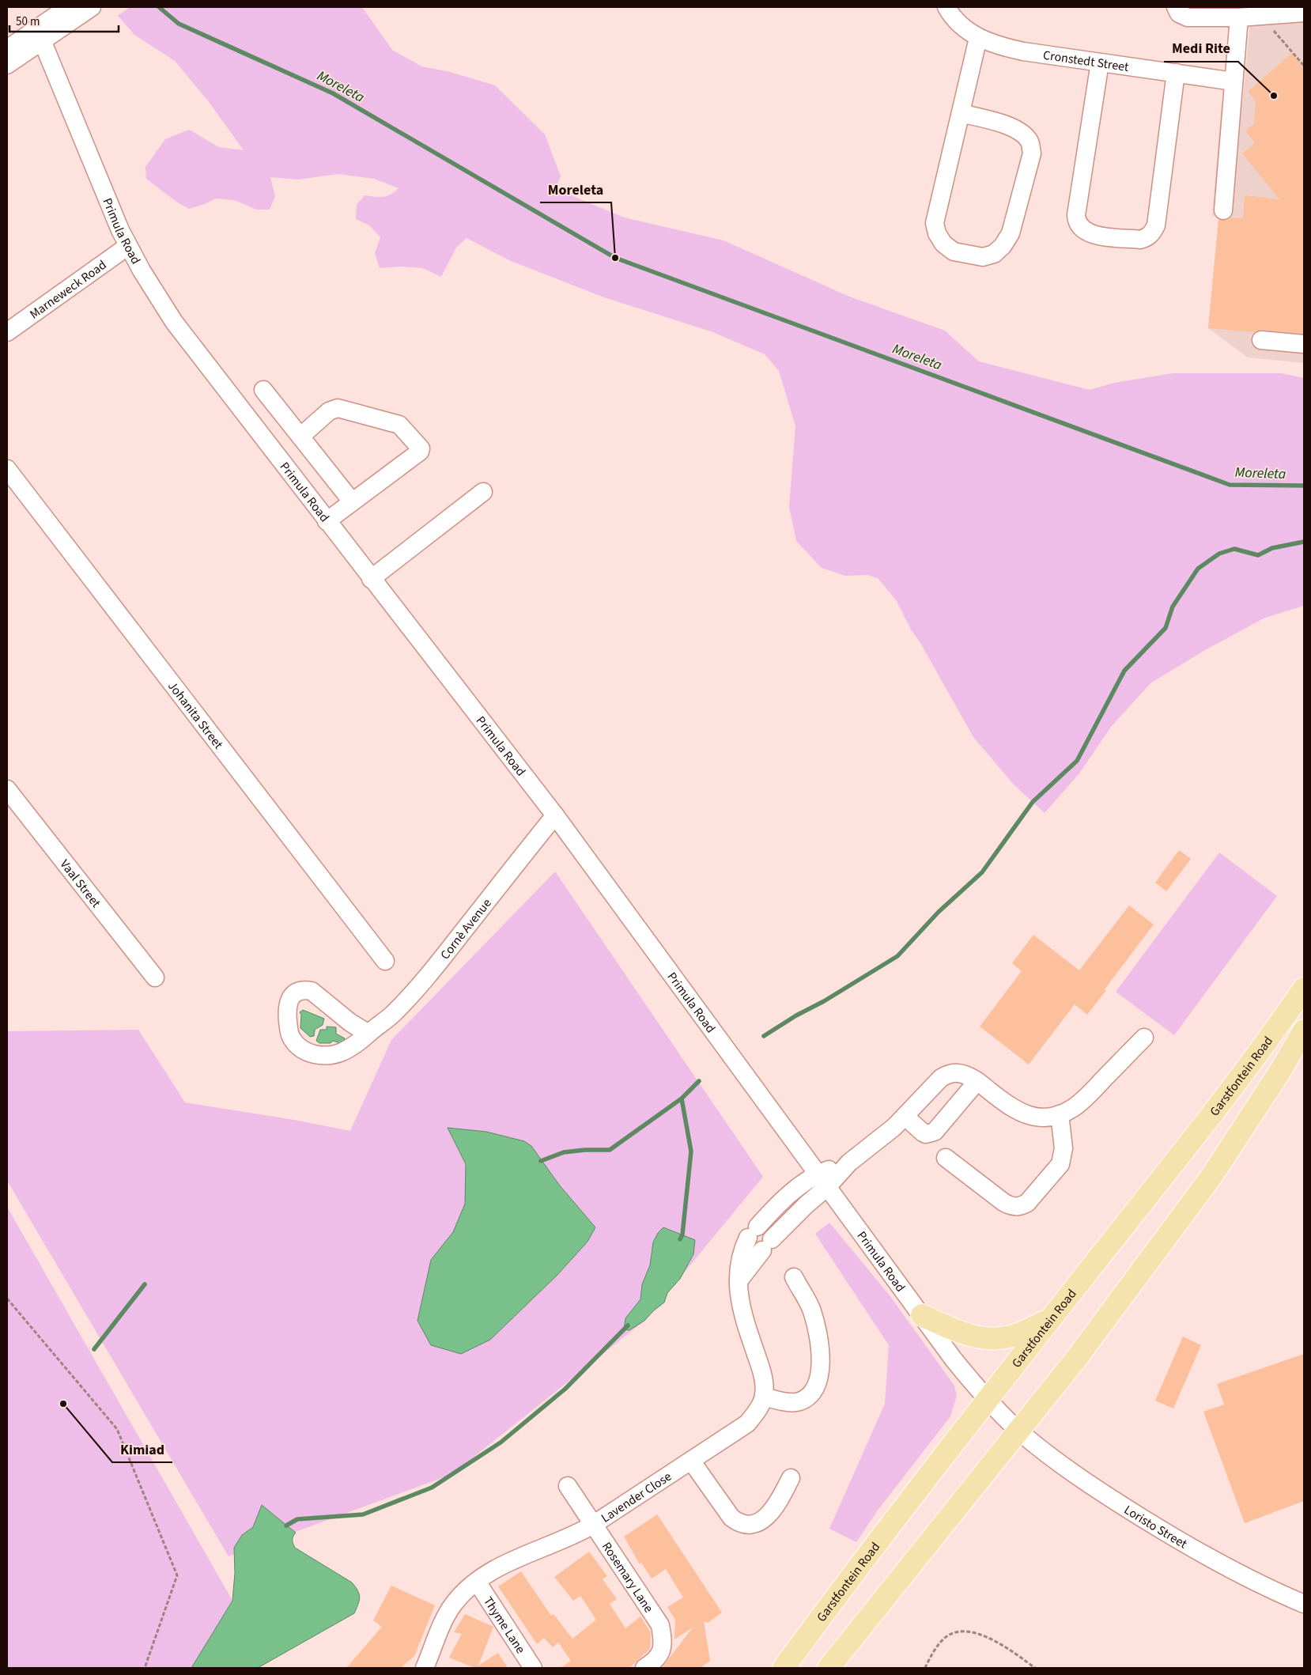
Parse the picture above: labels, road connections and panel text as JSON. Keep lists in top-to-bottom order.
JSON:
{
  "streets": {
    "main road": ["Garstfontein Road"],
    "street": [
      "Cronstedt Street",
      "Primula Road",
      "Marneweck Road",
      "Johanita Street",
      "Vaal Street",
      "Cornè Avenue",
      "Lavender Close",
      "Loristo Street",
      "Rosemary Lane",
      "Thyme Lane"
    ]
  },
  "crossings": [
    ["Primula Road", "Marneweck Road"],
    ["Primula Road", "Cornè Avenue"],
    ["Primula Road", "Garstfontein Road"],
    ["Primula Road", "Lavender Close"],
    ["Primula Road", "Loristo Street"],
    ["Garstfontein Road", "Loristo Street"],
    ["Lavender Close", "Rosemary Lane"],
    ["Lavender Close", "Thyme Lane"]
  ],
  "water": ["Moreleta"],
  "places": ["Medi Rite", "Moreleta", "Kimiad"],
  "scale_bar": "50 m"
}
